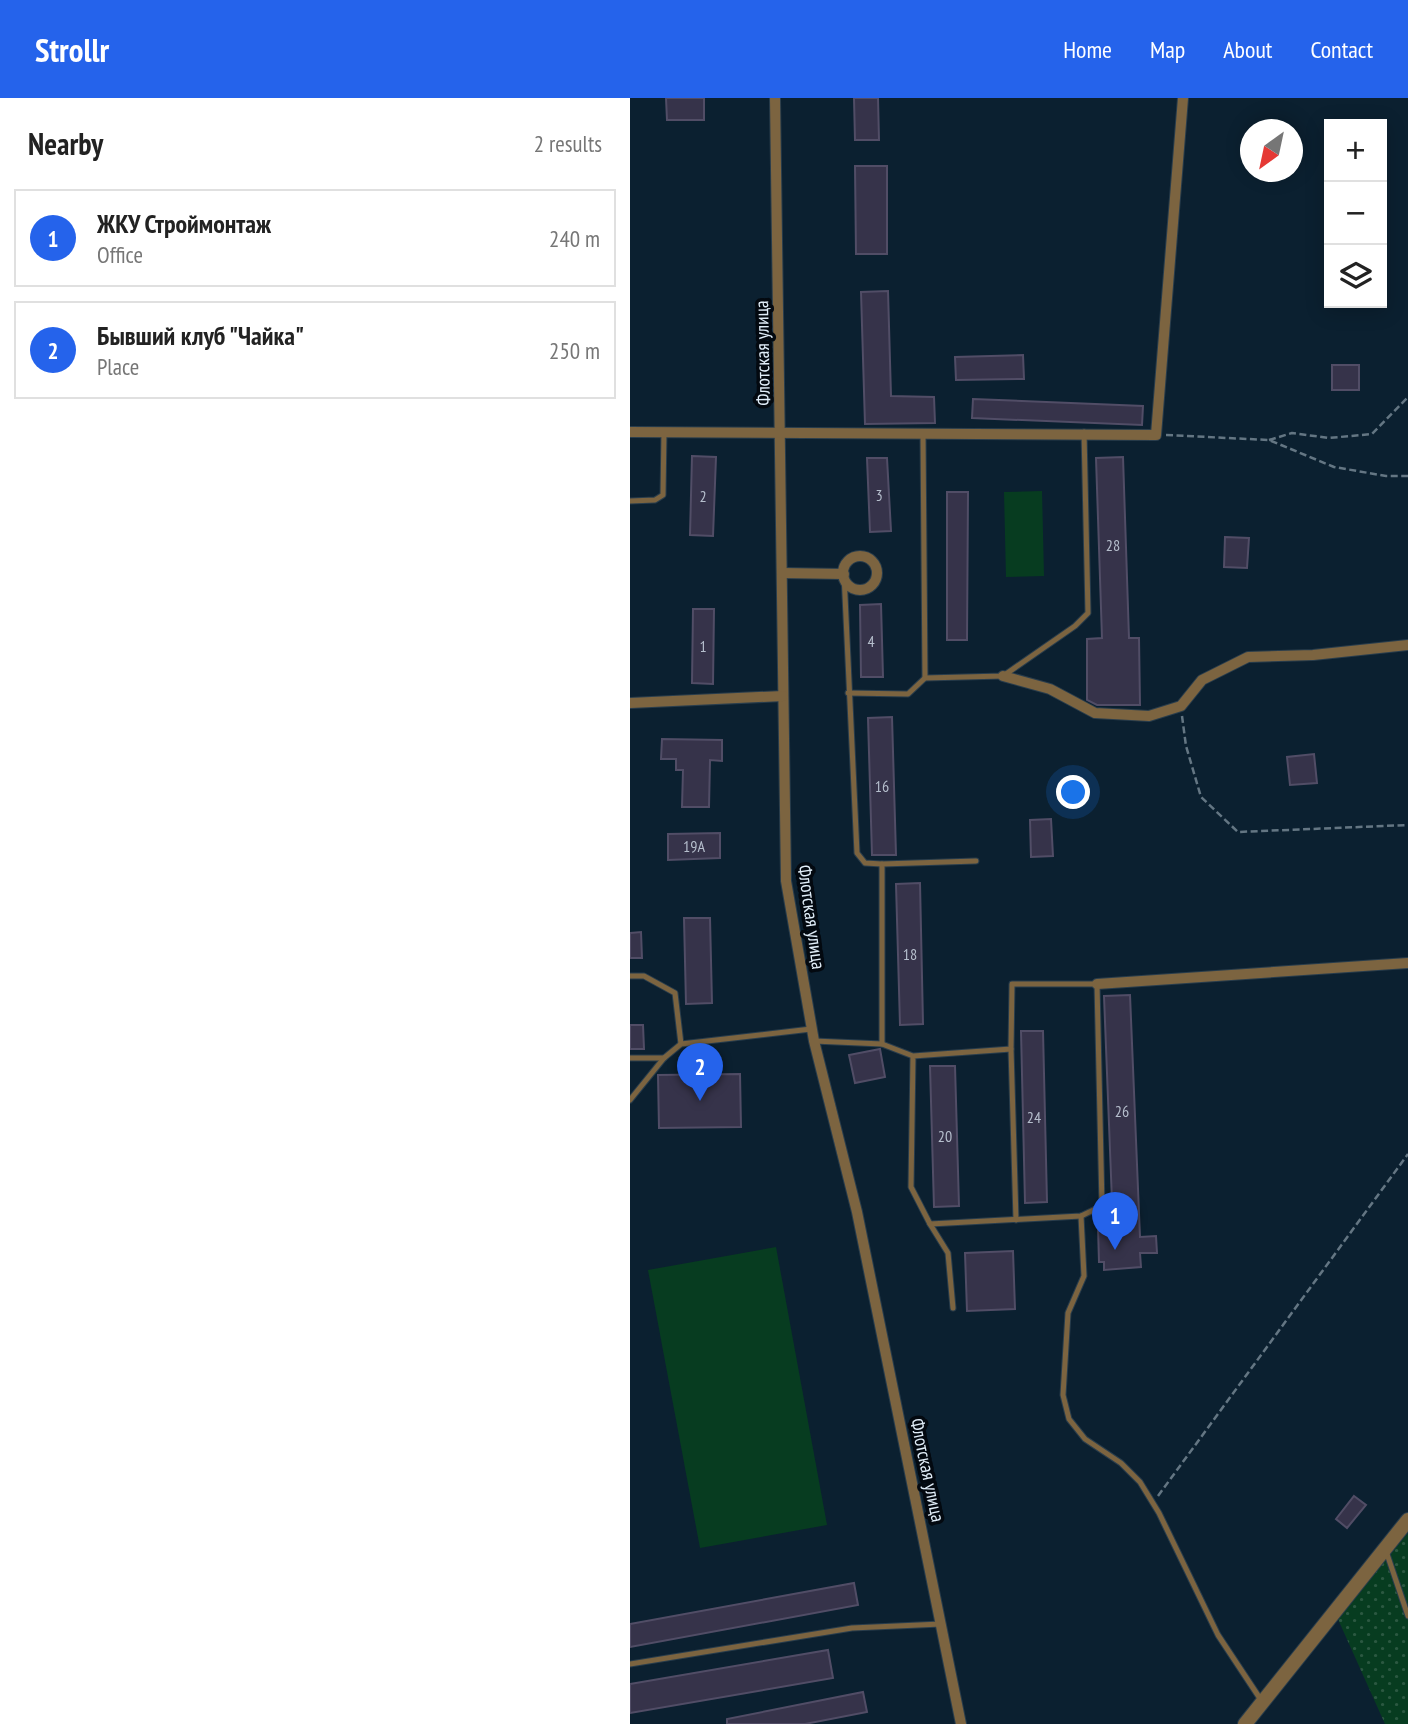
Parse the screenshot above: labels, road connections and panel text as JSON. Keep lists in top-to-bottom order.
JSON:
{
  "streets": {
    "street": ["Флотская улица"]
  },
  "house_numbers": [
    "3",
    "2",
    "28",
    "4",
    "1",
    "16",
    "19А",
    "18",
    "26",
    "24",
    "20"
  ],
  "north": "bottom left",
  "page": {
    "header": "Strollr",
    "nav": [
      "Home",
      "Map",
      "About",
      "Contact"
    ],
    "heading": ["Nearby", "2 results"],
    "map_buttons": ["+", "−"],
    "list": [
      {
        "mark": "1",
        "name": "ЖКУ Строймонтаж",
        "note": "Office",
        "value": "240 m"
      },
      {
        "mark": "2",
        "name": "Бывший клуб \"Чайка\"",
        "note": "Place",
        "value": "250 m"
      }
    ],
    "pins": ["2", "1"]
  }
}
